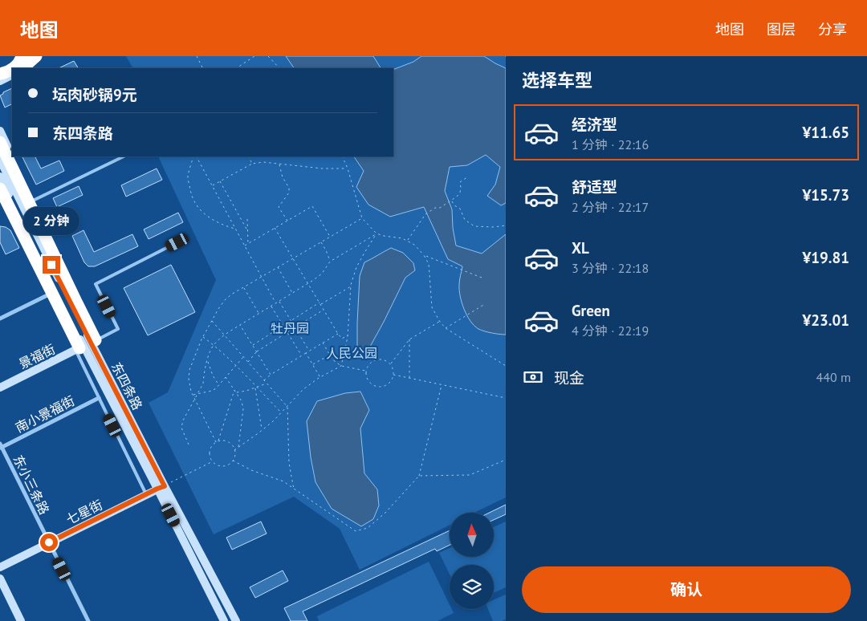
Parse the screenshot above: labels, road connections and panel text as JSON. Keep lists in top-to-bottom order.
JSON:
{
  "streets": {
    "main road": ["景福街", "七星街"],
    "street": ["南小景福街", "东小三条路"]
  },
  "crossings": [
    ["南小景福街", "东小三条路"],
    ["东小三条路", "七星街"]
  ],
  "parks": ["牡丹园", "人民公园"],
  "north": "top",
  "page": {
    "header": "地图",
    "nav": ["地图", "图层", "分享"],
    "heading": "选择车型",
    "banner": ["坛肉砂锅9元", "东四条路"],
    "list": [
      {
        "name": "经济型",
        "note": "1 分钟 · 22:16",
        "value": "¥11.65"
      },
      {
        "name": "舒适型",
        "note": "2 分钟 · 22:17",
        "value": "¥15.73"
      },
      {
        "name": "XL",
        "note": "3 分钟 · 22:18",
        "value": "¥19.81"
      },
      {
        "name": "Green",
        "note": "4 分钟 · 22:19",
        "value": "¥23.01"
      }
    ],
    "bubble": "2 分钟",
    "pay": ["现金", "440 m"],
    "buttons": "确认"
  }
}
